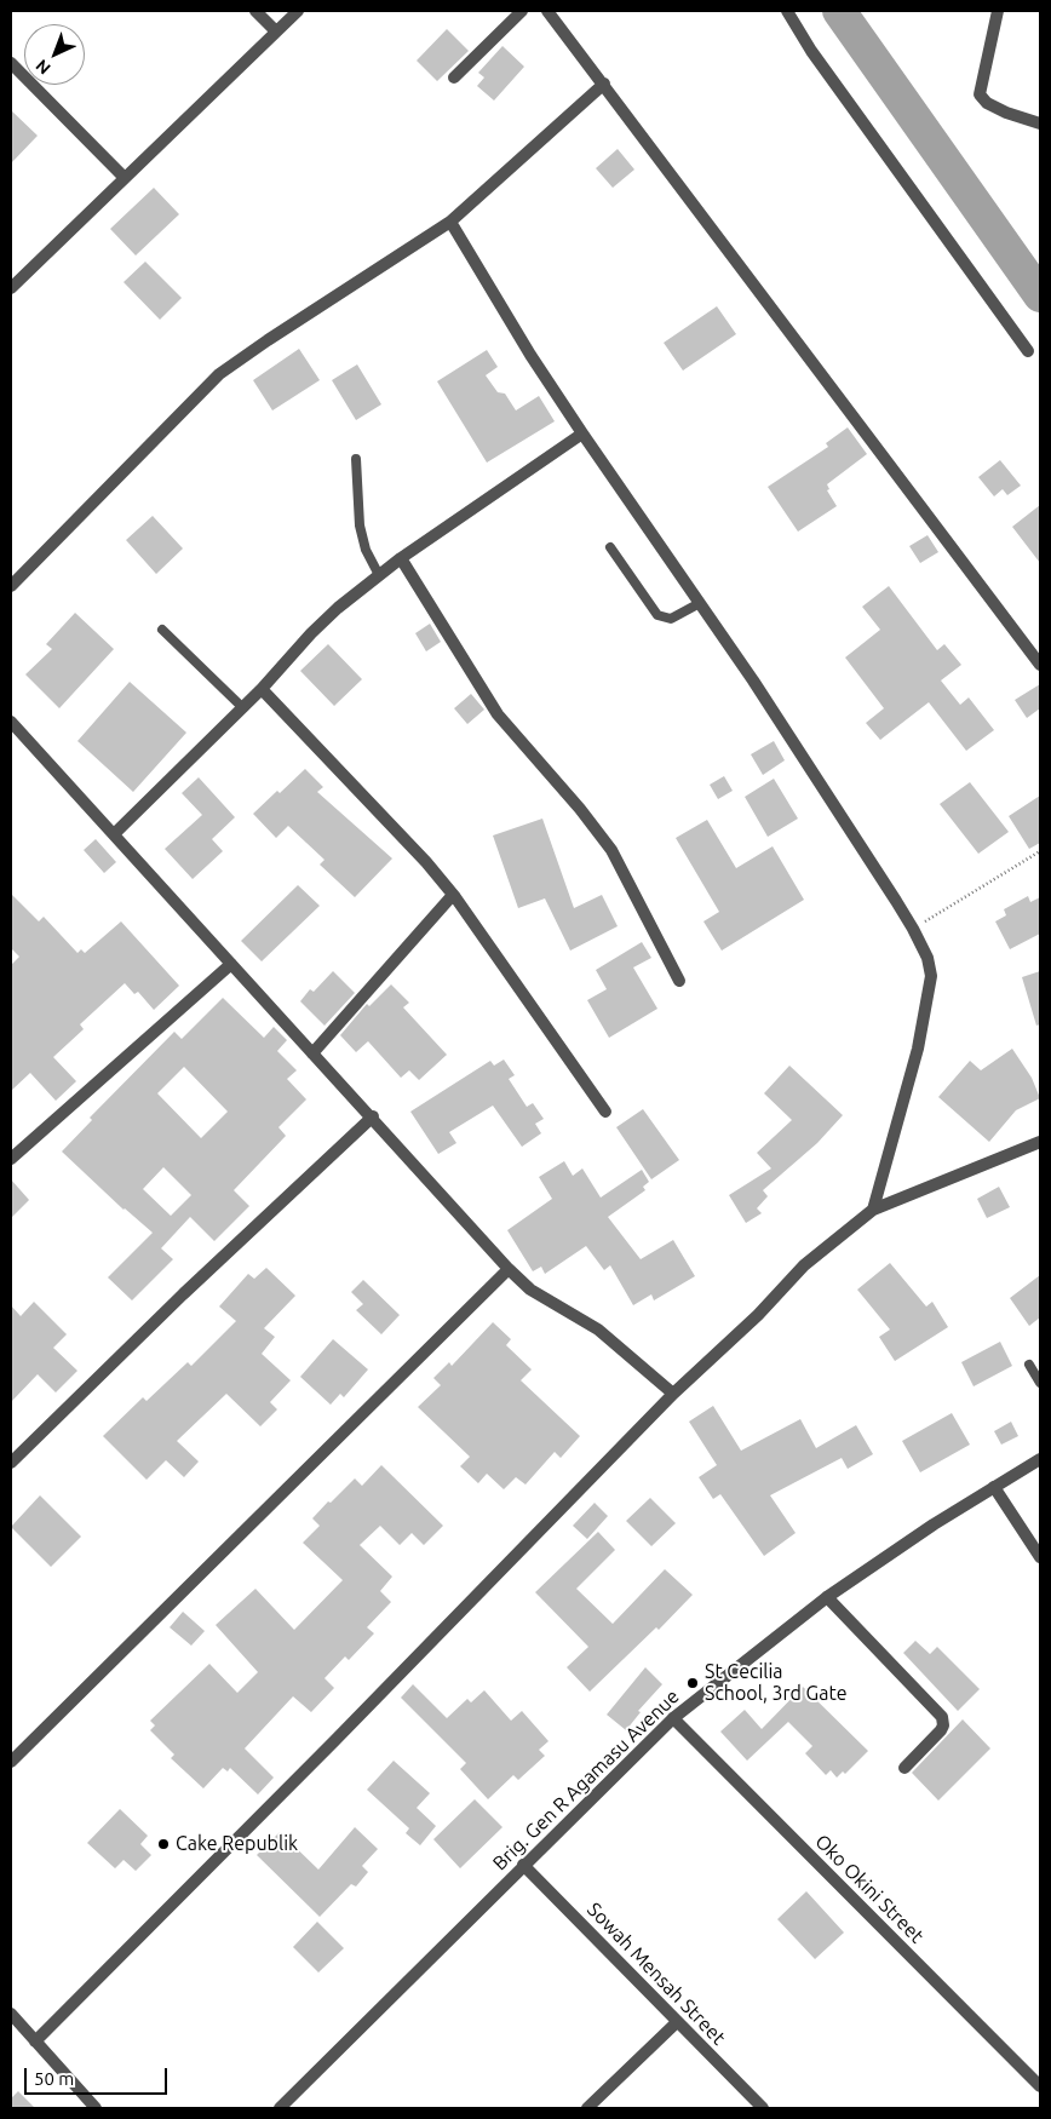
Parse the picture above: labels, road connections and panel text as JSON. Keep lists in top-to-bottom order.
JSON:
{
  "streets": {
    "street": ["Brig. Gen R Agamasu Avenue", "Oko Okini Street", "Sowah Mensah Street"]
  },
  "crossings": [
    ["Brig. Gen R Agamasu Avenue", "Oko Okini Street"],
    ["Brig. Gen R Agamasu Avenue", "Sowah Mensah Street"]
  ],
  "places": ["St Cecilia School, 3rd Gate", "Cake Republik"],
  "scale_bar": "50 m",
  "north": "bottom left"
}
